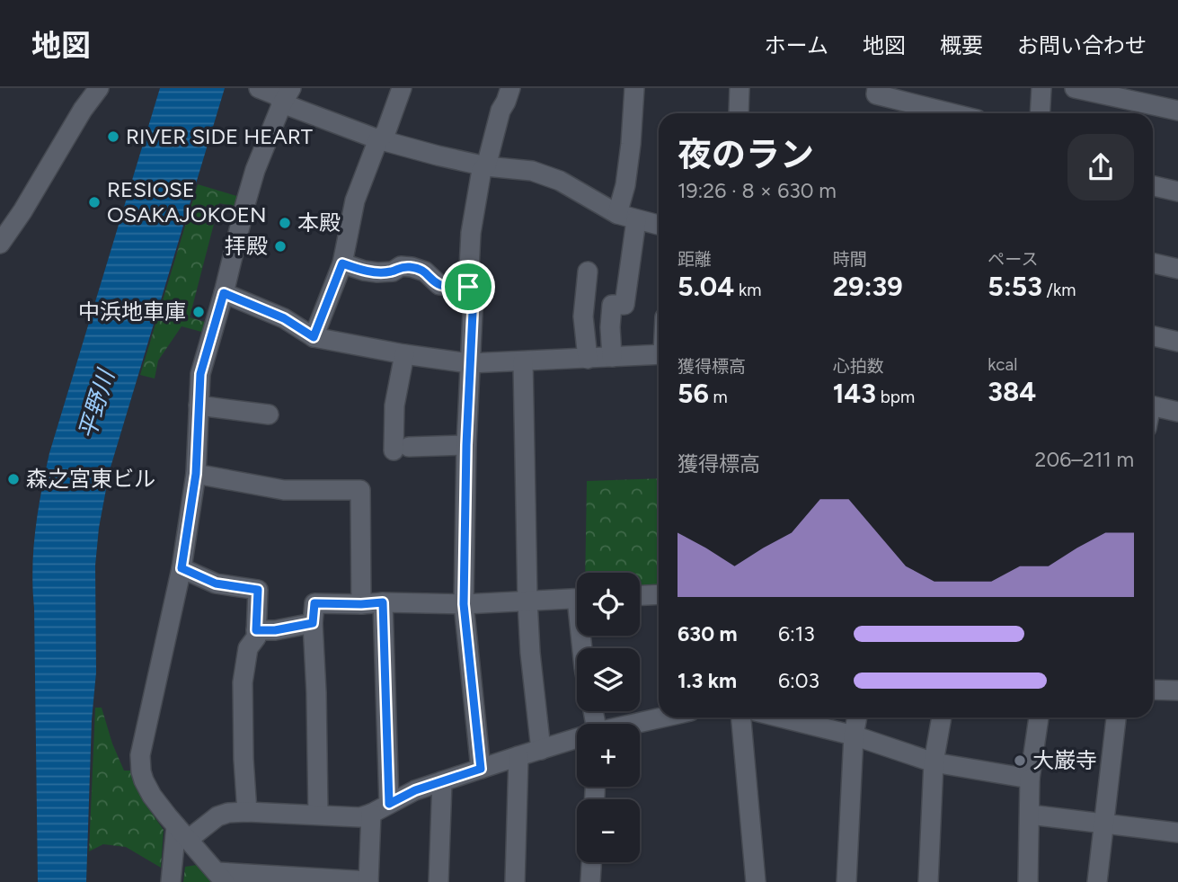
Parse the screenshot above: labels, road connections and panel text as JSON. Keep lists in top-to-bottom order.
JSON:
{
  "water": ["平野川"],
  "places": [
    "RIVER SIDE HEART",
    "RESIOSE OSAKAJOKOEN",
    "本殿",
    "拝殿",
    "中浜地車庫",
    "森之宮東ビル",
    "大巌寺"
  ],
  "page": {
    "header": "地図",
    "nav": [
      "ホーム",
      "地図",
      "概要",
      "お問い合わせ"
    ],
    "heading": ["夜のラン", "19:26 · 8 × 630 m"],
    "stats": [
      ["距離", "5.04 km"],
      ["時間", "29:39"],
      ["ペース", "5:53 /km"],
      ["獲得標高", "56 m"],
      ["心拍数", "143 bpm"],
      ["kcal", "384"]
    ],
    "chart": ["獲得標高", "206–211 m"],
    "map_buttons": ["+", "−"],
    "list": [
      {
        "name": "630 m",
        "note": "6:13"
      },
      {
        "name": "1.3 km",
        "note": "6:03"
      }
    ]
  }
}
